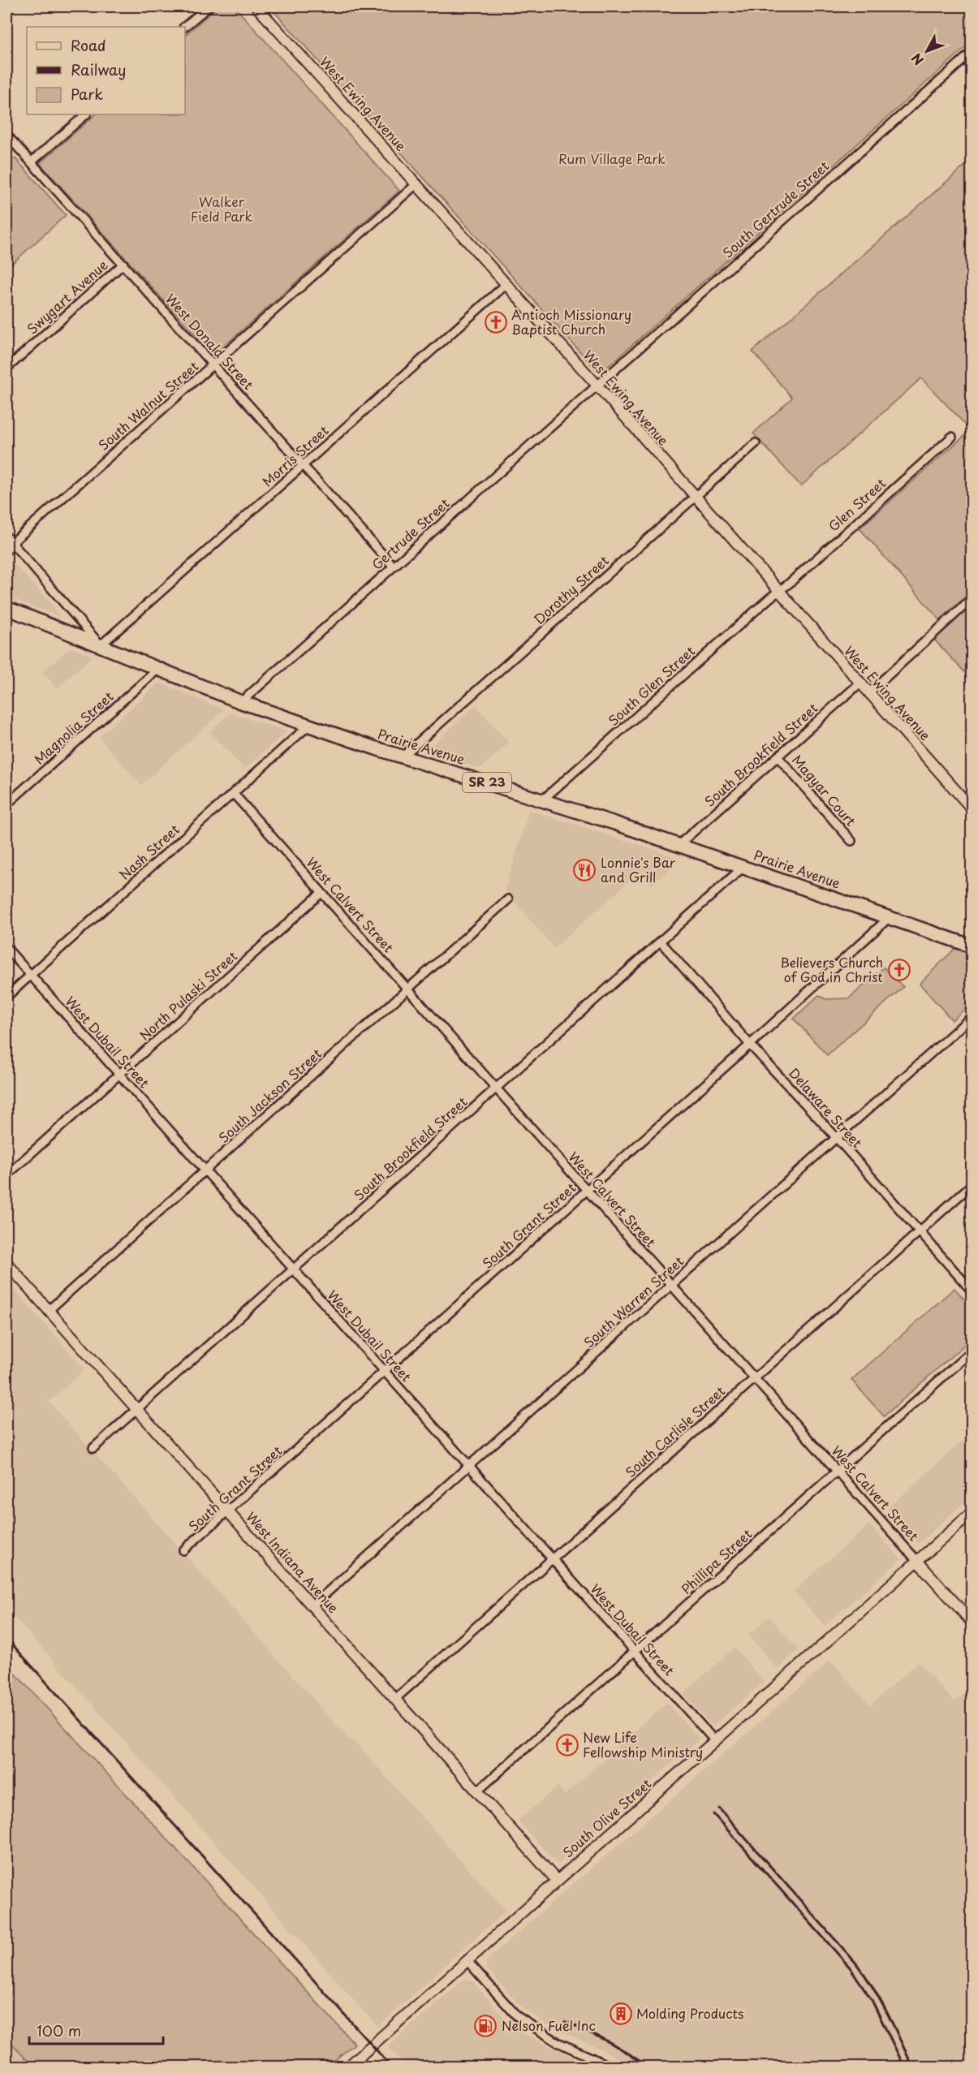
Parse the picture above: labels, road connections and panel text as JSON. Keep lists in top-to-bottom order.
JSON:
{
  "streets": {
    "main road": ["Prairie Avenue", "SR 23"],
    "street": [
      "West Ewing Avenue",
      "South Gertrude Street",
      "Swygart Avenue",
      "West Donald Street",
      "South Walnut Street",
      "Morris Street",
      "Glen Street",
      "Gertrude Street",
      "Dorothy Street",
      "South Glen Street",
      "Magnolia Street",
      "South Brookfield Street",
      "Magyar Court",
      "Nash Street",
      "West Calvert Street",
      "North Pulaski Street",
      "West Dubail Street",
      "South Jackson Street",
      "Delaware Street",
      "South Grant Street",
      "South Warren Street",
      "South Carlisle Street",
      "Phillipa Street",
      "West Indiana Avenue",
      "South Olive Street"
    ]
  },
  "crossings": [
    ["West Ewing Avenue", "South Gertrude Street"],
    ["West Ewing Avenue", "South Walnut Street"],
    ["West Ewing Avenue", "Morris Street"],
    ["West Ewing Avenue", "Glen Street"],
    ["West Ewing Avenue", "Gertrude Street"],
    ["West Ewing Avenue", "Dorothy Street"],
    ["West Ewing Avenue", "South Glen Street"],
    ["West Ewing Avenue", "South Brookfield Street"],
    ["South Gertrude Street", "Gertrude Street"],
    ["Swygart Avenue", "West Donald Street"],
    ["West Donald Street", "South Walnut Street"],
    ["West Donald Street", "Morris Street"],
    ["West Donald Street", "Gertrude Street"],
    ["Morris Street", "Prairie Avenue"],
    ["Glen Street", "South Glen Street"],
    ["Gertrude Street", "Prairie Avenue"],
    ["Dorothy Street", "Prairie Avenue"],
    ["South Glen Street", "Prairie Avenue"],
    ["Magnolia Street", "Prairie Avenue"],
    ["Prairie Avenue", "South Brookfield Street"],
    ["Prairie Avenue", "Nash Street"],
    ["Prairie Avenue", "South Grant Street"],
    ["South Brookfield Street", "Magyar Court"],
    ["South Brookfield Street", "West Calvert Street"],
    ["South Brookfield Street", "West Dubail Street"],
    ["South Brookfield Street", "Delaware Street"],
    ["South Brookfield Street", "West Indiana Avenue"],
    ["Nash Street", "West Calvert Street"],
    ["Nash Street", "West Dubail Street"],
    ["West Calvert Street", "North Pulaski Street"],
    ["West Calvert Street", "South Jackson Street"],
    ["West Calvert Street", "South Grant Street"],
    ["West Calvert Street", "South Warren Street"],
    ["West Calvert Street", "South Carlisle Street"],
    ["West Calvert Street", "Phillipa Street"],
    ["West Calvert Street", "South Olive Street"],
    ["North Pulaski Street", "West Dubail Street"],
    ["West Dubail Street", "South Jackson Street"],
    ["West Dubail Street", "South Grant Street"],
    ["West Dubail Street", "South Warren Street"],
    ["West Dubail Street", "South Carlisle Street"],
    ["West Dubail Street", "Phillipa Street"],
    ["West Dubail Street", "South Olive Street"],
    ["South Jackson Street", "West Indiana Avenue"],
    ["Delaware Street", "South Grant Street"],
    ["Delaware Street", "South Warren Street"],
    ["Delaware Street", "South Carlisle Street"],
    ["South Grant Street", "West Indiana Avenue"],
    ["South Warren Street", "West Indiana Avenue"],
    ["South Carlisle Street", "West Indiana Avenue"],
    ["Phillipa Street", "West Indiana Avenue"],
    ["West Indiana Avenue", "South Olive Street"]
  ],
  "parks": ["Rum Village Park", "Walker Field Park"],
  "places": {
    "church": ["Antioch Missionary Baptist Church", "Believers Church of God in Christ", "New Life Fellowship Ministry"],
    "restaurant": ["Lonnie's Bar and Grill"],
    "building": ["Molding Products"],
    "fuel station": ["Nelson Fuel Inc"]
  },
  "legend": ["Road", "Railway", "Park"],
  "scale_bar": "100 m",
  "north": "bottom left"
}
